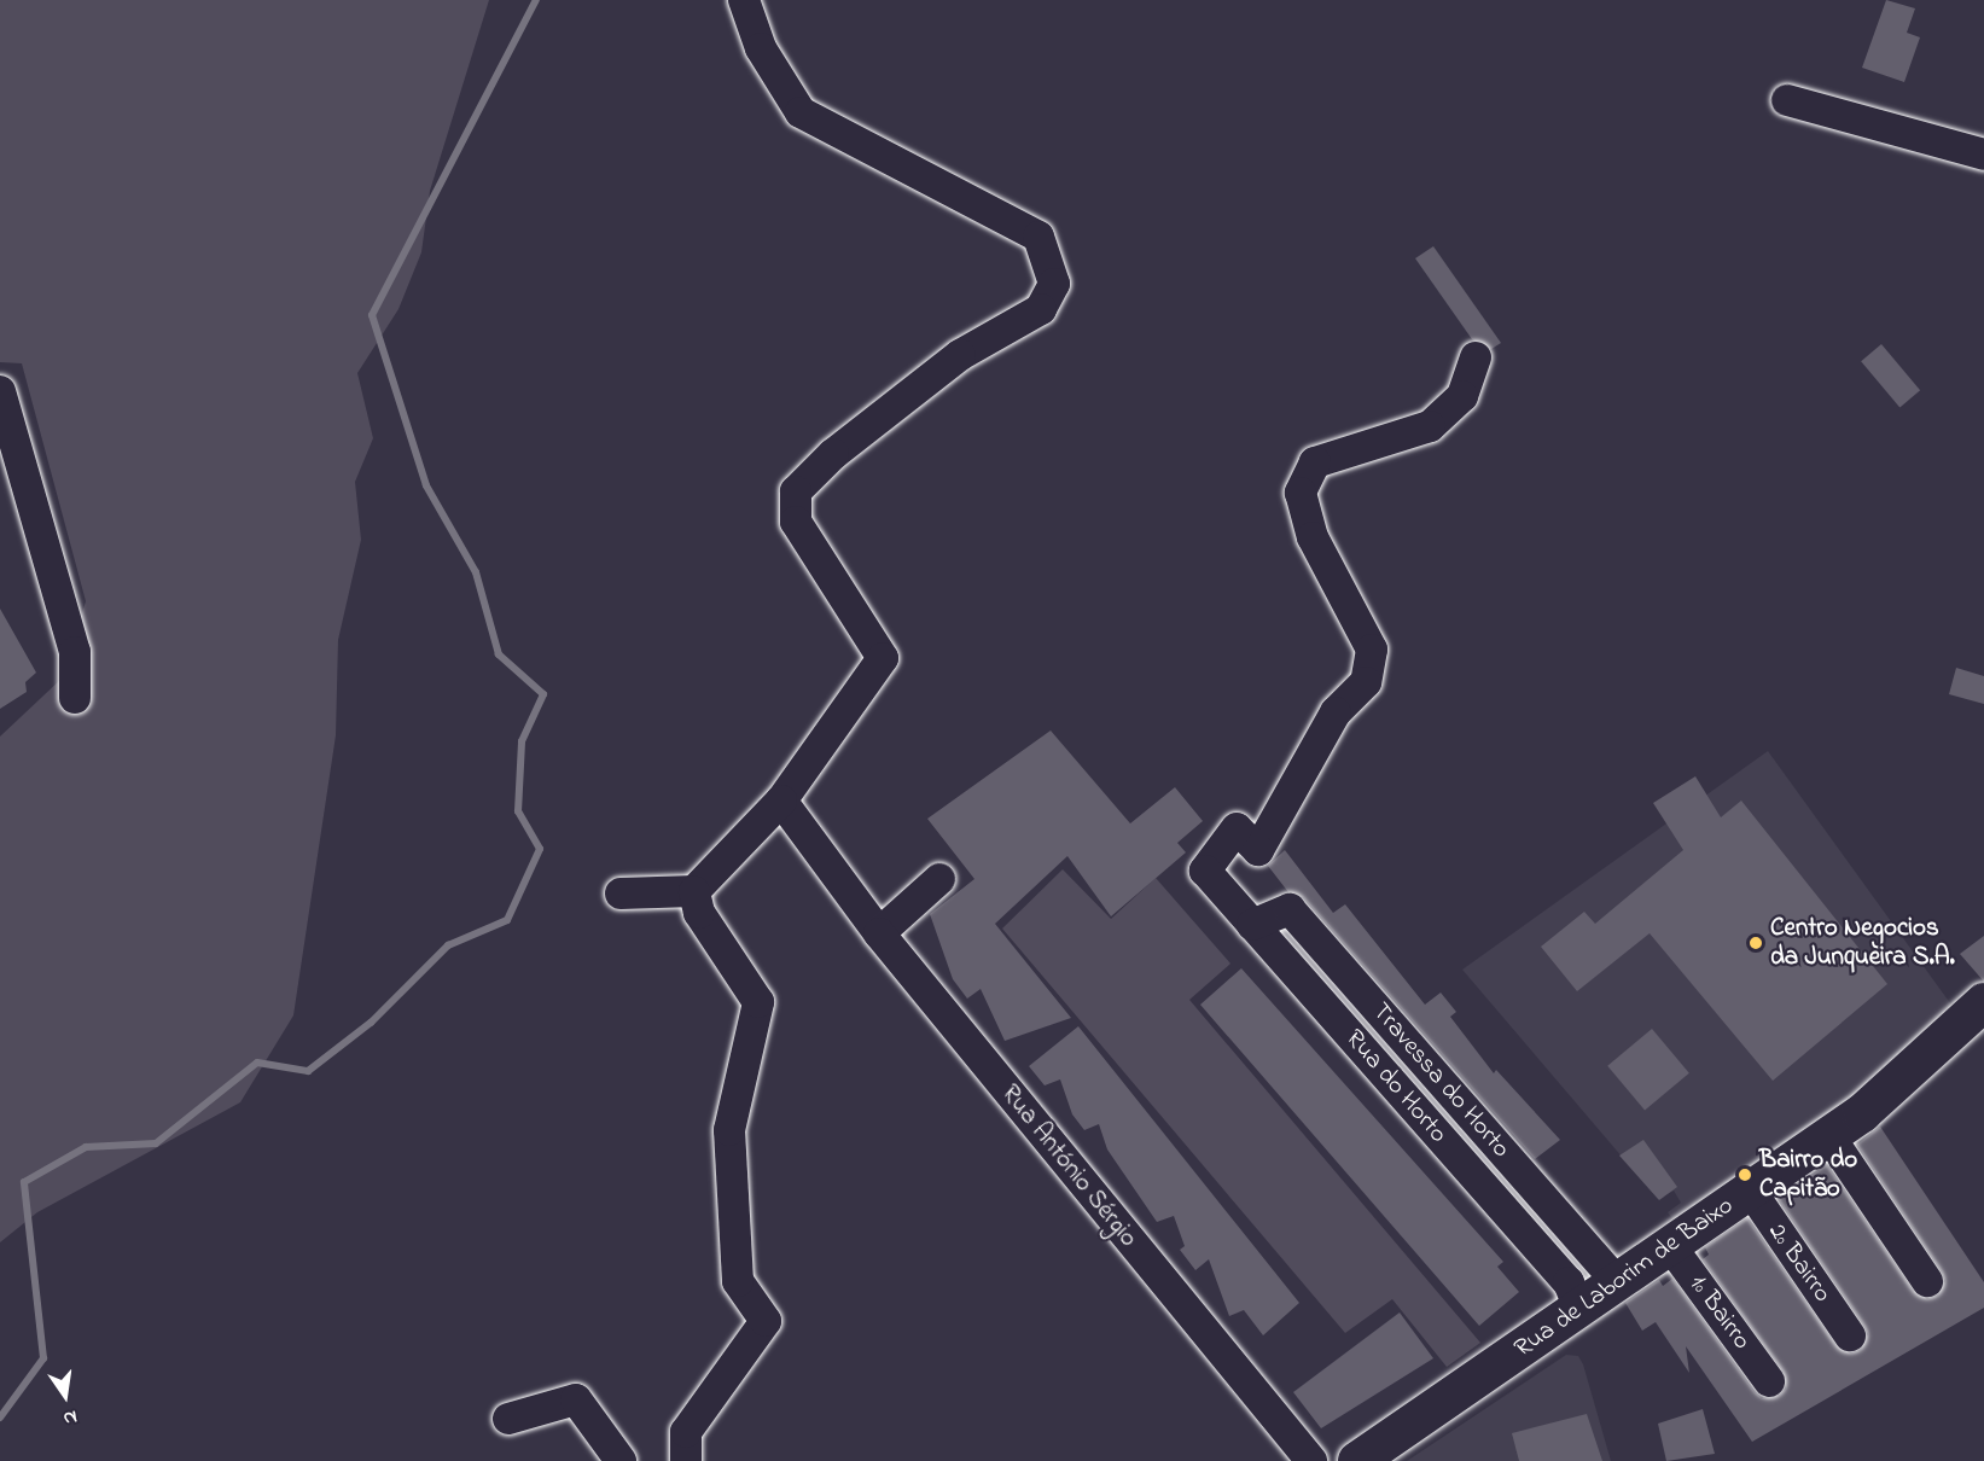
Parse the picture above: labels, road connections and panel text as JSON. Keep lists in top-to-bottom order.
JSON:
{
  "streets": {
    "main road": ["Rua de Laborim de Baixo"],
    "street": [
      "Travessa do Horto",
      "Rua do Horto",
      "Rua António Sérgio",
      "2º Bairro",
      "1º Bairro"
    ]
  },
  "crossings": [
    ["Travessa do Horto", "Rua do Horto"],
    ["Travessa do Horto", "Rua de Laborim de Baixo"],
    ["Rua do Horto", "Rua de Laborim de Baixo"],
    ["2º Bairro", "Rua de Laborim de Baixo"],
    ["Rua de Laborim de Baixo", "1º Bairro"]
  ],
  "places": ["Centro Negocios da Junqueira S.A.", "Bairro do Capitão"],
  "north": "bottom"
}
